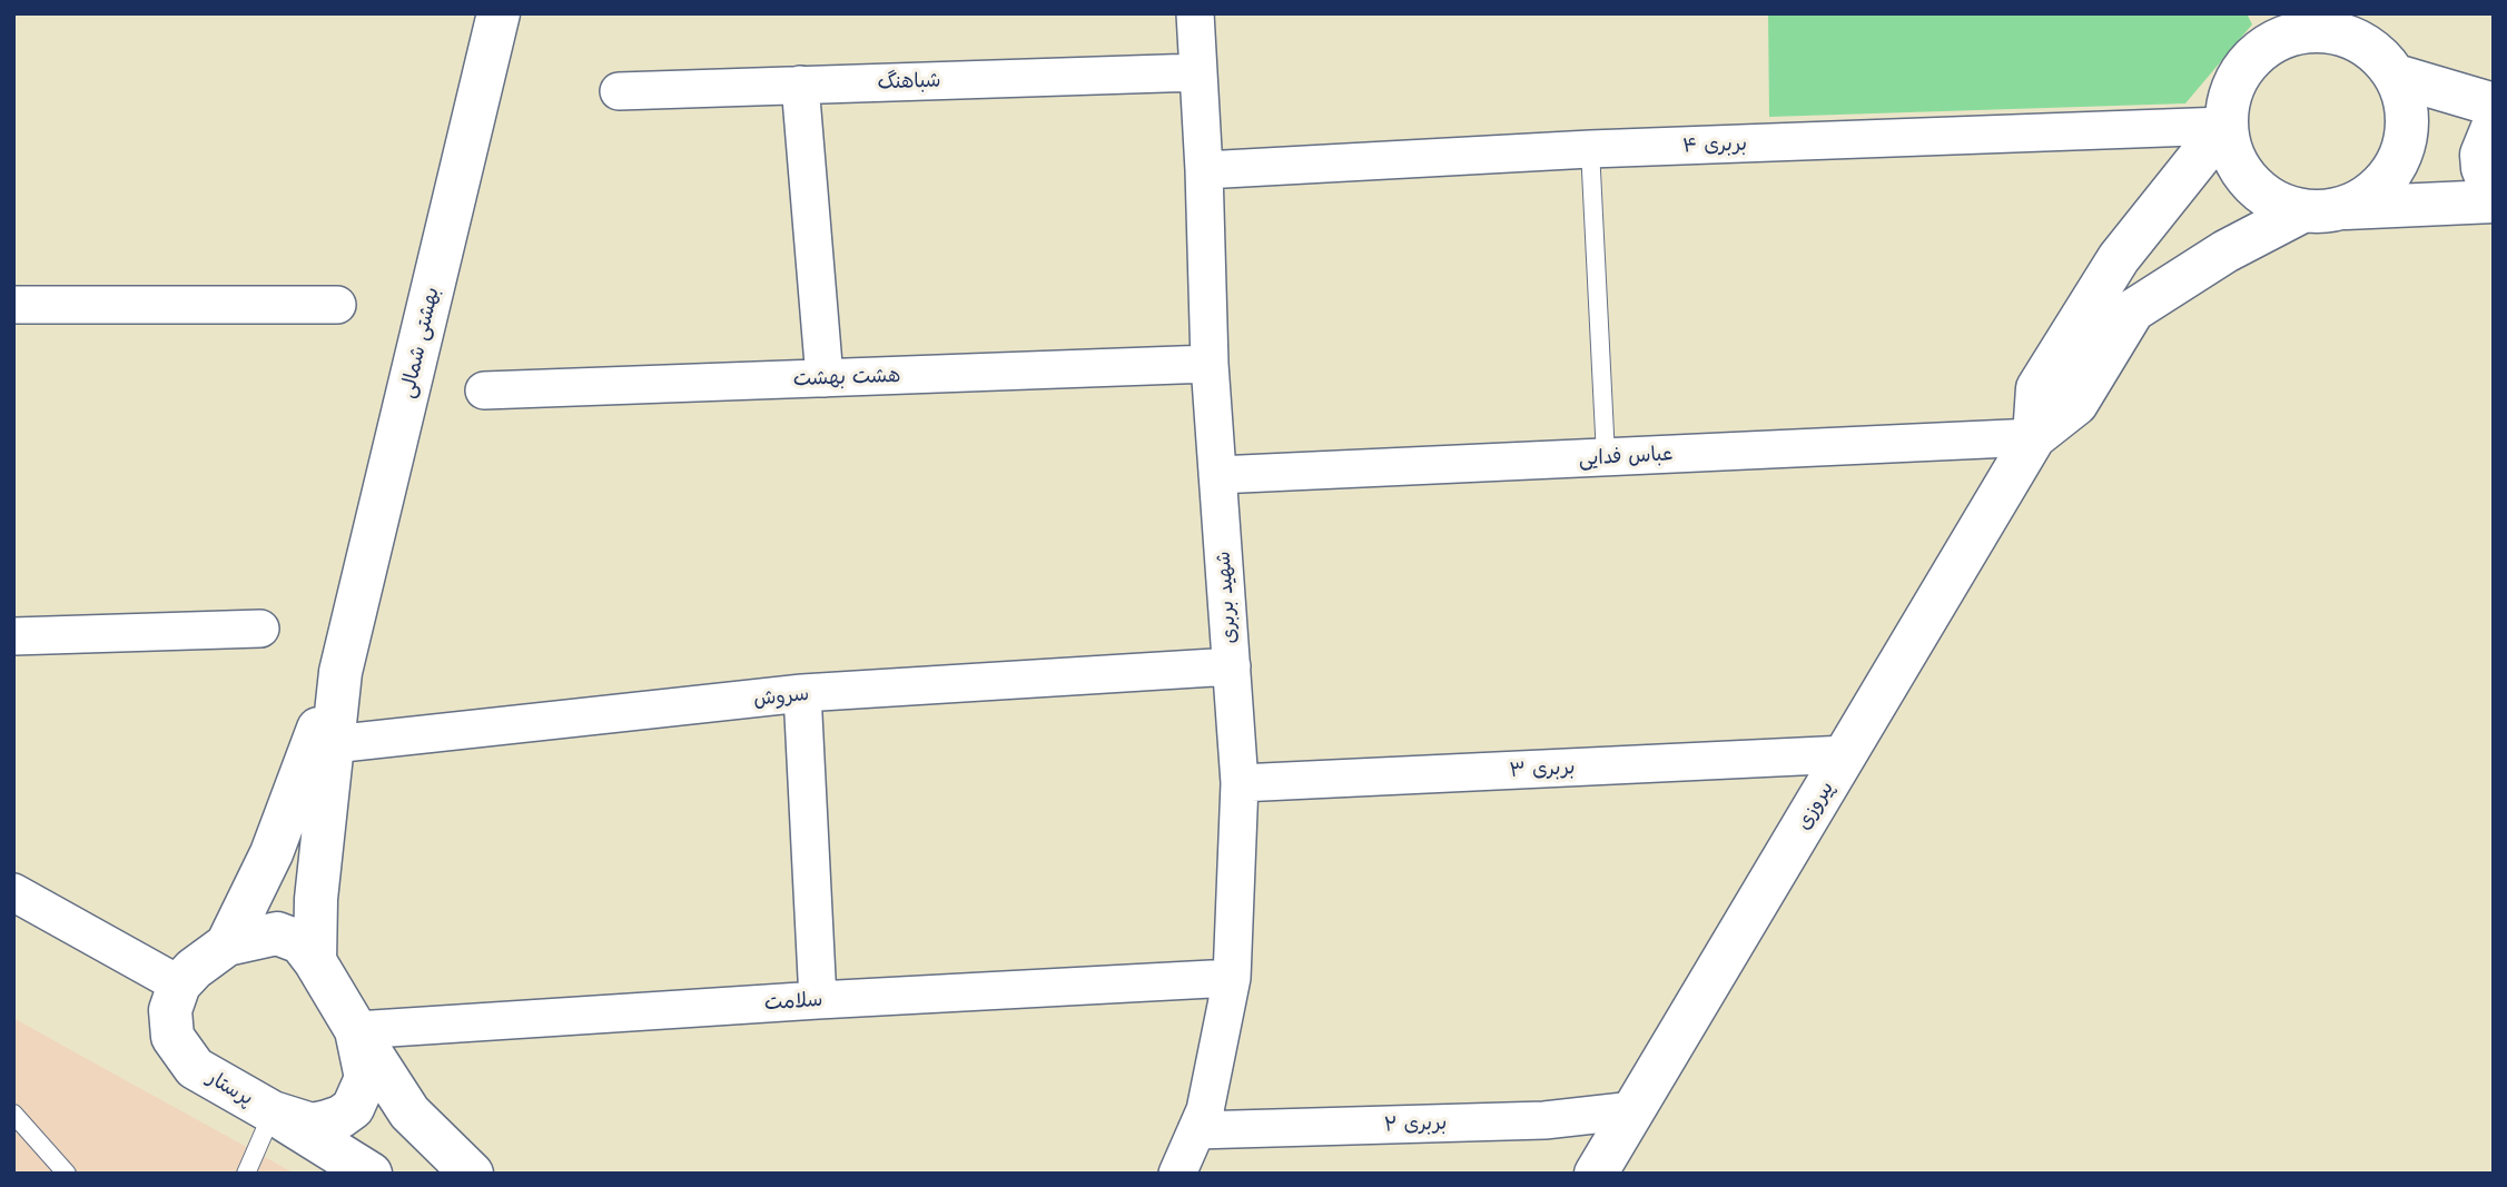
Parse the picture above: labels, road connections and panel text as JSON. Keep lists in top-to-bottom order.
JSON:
{
  "streets": {
    "main road": ["بهشتی شمالی", "پیروزی", "پرستار"],
    "street": [
      "شباهنگ",
      "بربری ۴",
      "هشت بهشت",
      "عباس فدایی",
      "شهید بربری",
      "سروش",
      "بربری ۳",
      "سلامت",
      "بربری ۲"
    ]
  },
  "crossings": [
    ["شباهنگ", "شهید بربری"],
    ["بربری ۴", "شهید بربری"],
    ["هشت بهشت", "شهید بربری"],
    ["عباس فدایی", "شهید بربری"],
    ["عباس فدایی", "پیروزی"],
    ["شهید بربری", "سروش"],
    ["شهید بربری", "بربری ۳"],
    ["شهید بربری", "سلامت"],
    ["شهید بربری", "بربری ۲"],
    ["بربری ۳", "پیروزی"],
    ["پیروزی", "بربری ۲"],
    ["سلامت", "پرستار"]
  ]
}
